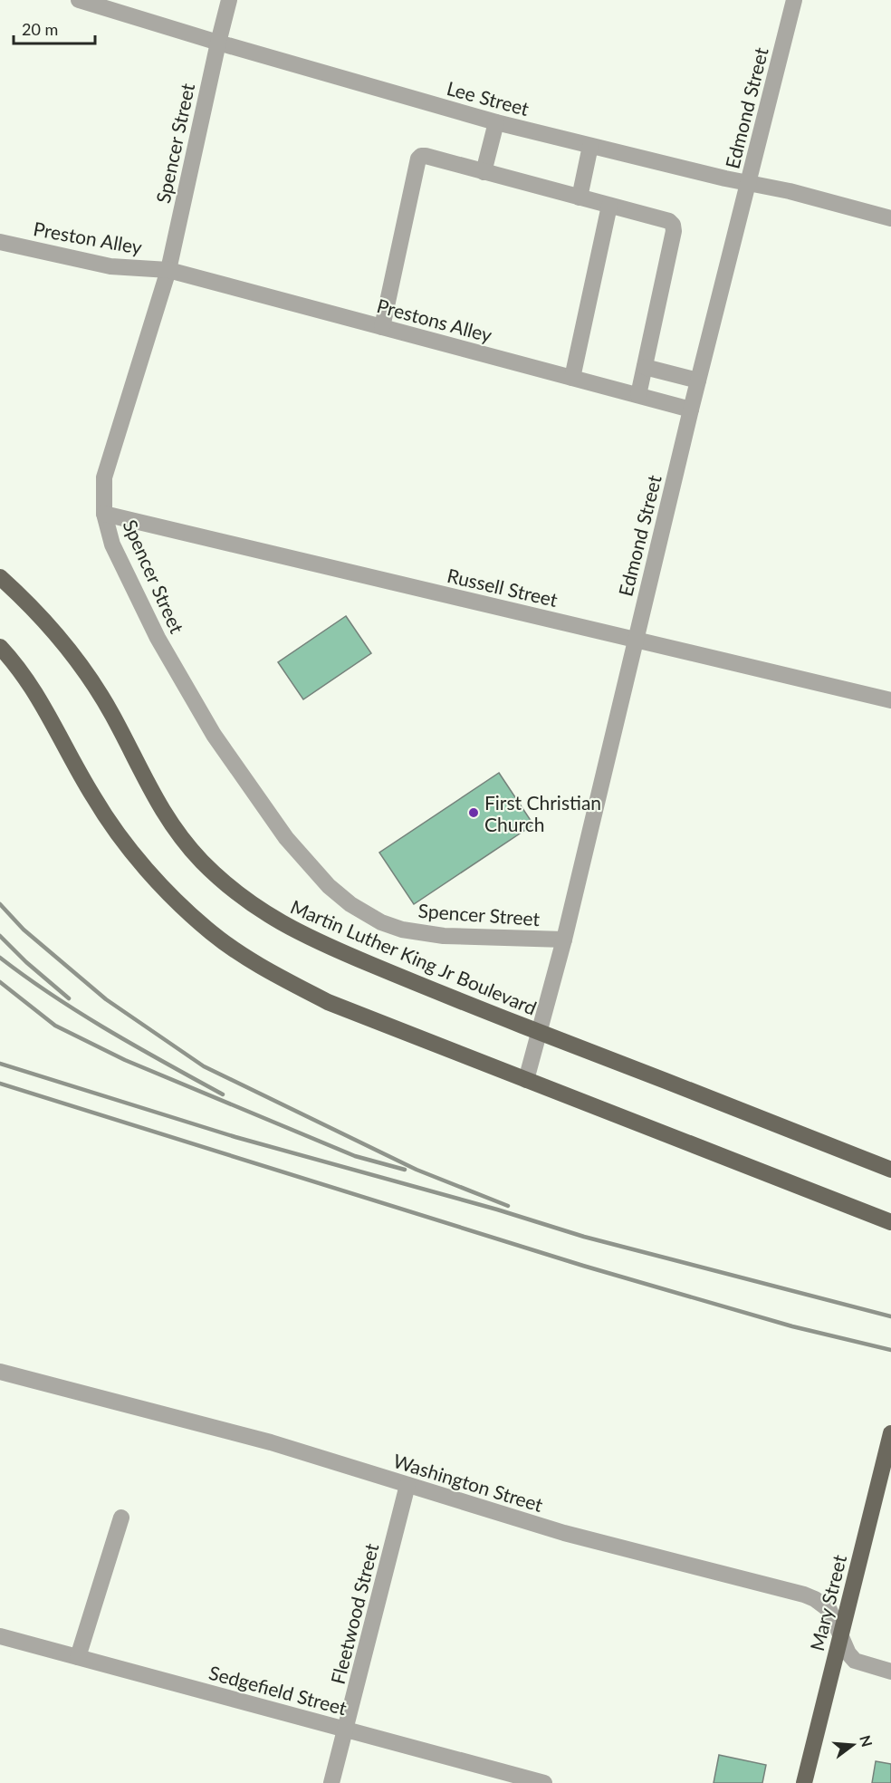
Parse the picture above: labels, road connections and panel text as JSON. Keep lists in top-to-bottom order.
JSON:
{
  "streets": {
    "main road": ["Martin Luther King Jr Boulevard", "Mary Street"],
    "street": [
      "Lee Street",
      "Edmond Street",
      "Spencer Street",
      "Preston Alley",
      "Prestons Alley",
      "Russell Street",
      "Washington Street",
      "Fleetwood Street",
      "Sedgefield Street"
    ]
  },
  "crossings": [
    ["Lee Street", "Edmond Street"],
    ["Lee Street", "Spencer Street"],
    ["Edmond Street", "Spencer Street"],
    ["Edmond Street", "Prestons Alley"],
    ["Edmond Street", "Russell Street"],
    ["Edmond Street", "Martin Luther King Jr Boulevard"],
    ["Spencer Street", "Preston Alley"],
    ["Spencer Street", "Prestons Alley"],
    ["Spencer Street", "Russell Street"],
    ["Preston Alley", "Prestons Alley"],
    ["Washington Street", "Mary Street"],
    ["Washington Street", "Fleetwood Street"],
    ["Fleetwood Street", "Sedgefield Street"]
  ],
  "places": ["First Christian Church"],
  "scale_bar": "20 m",
  "north": "right"
}
